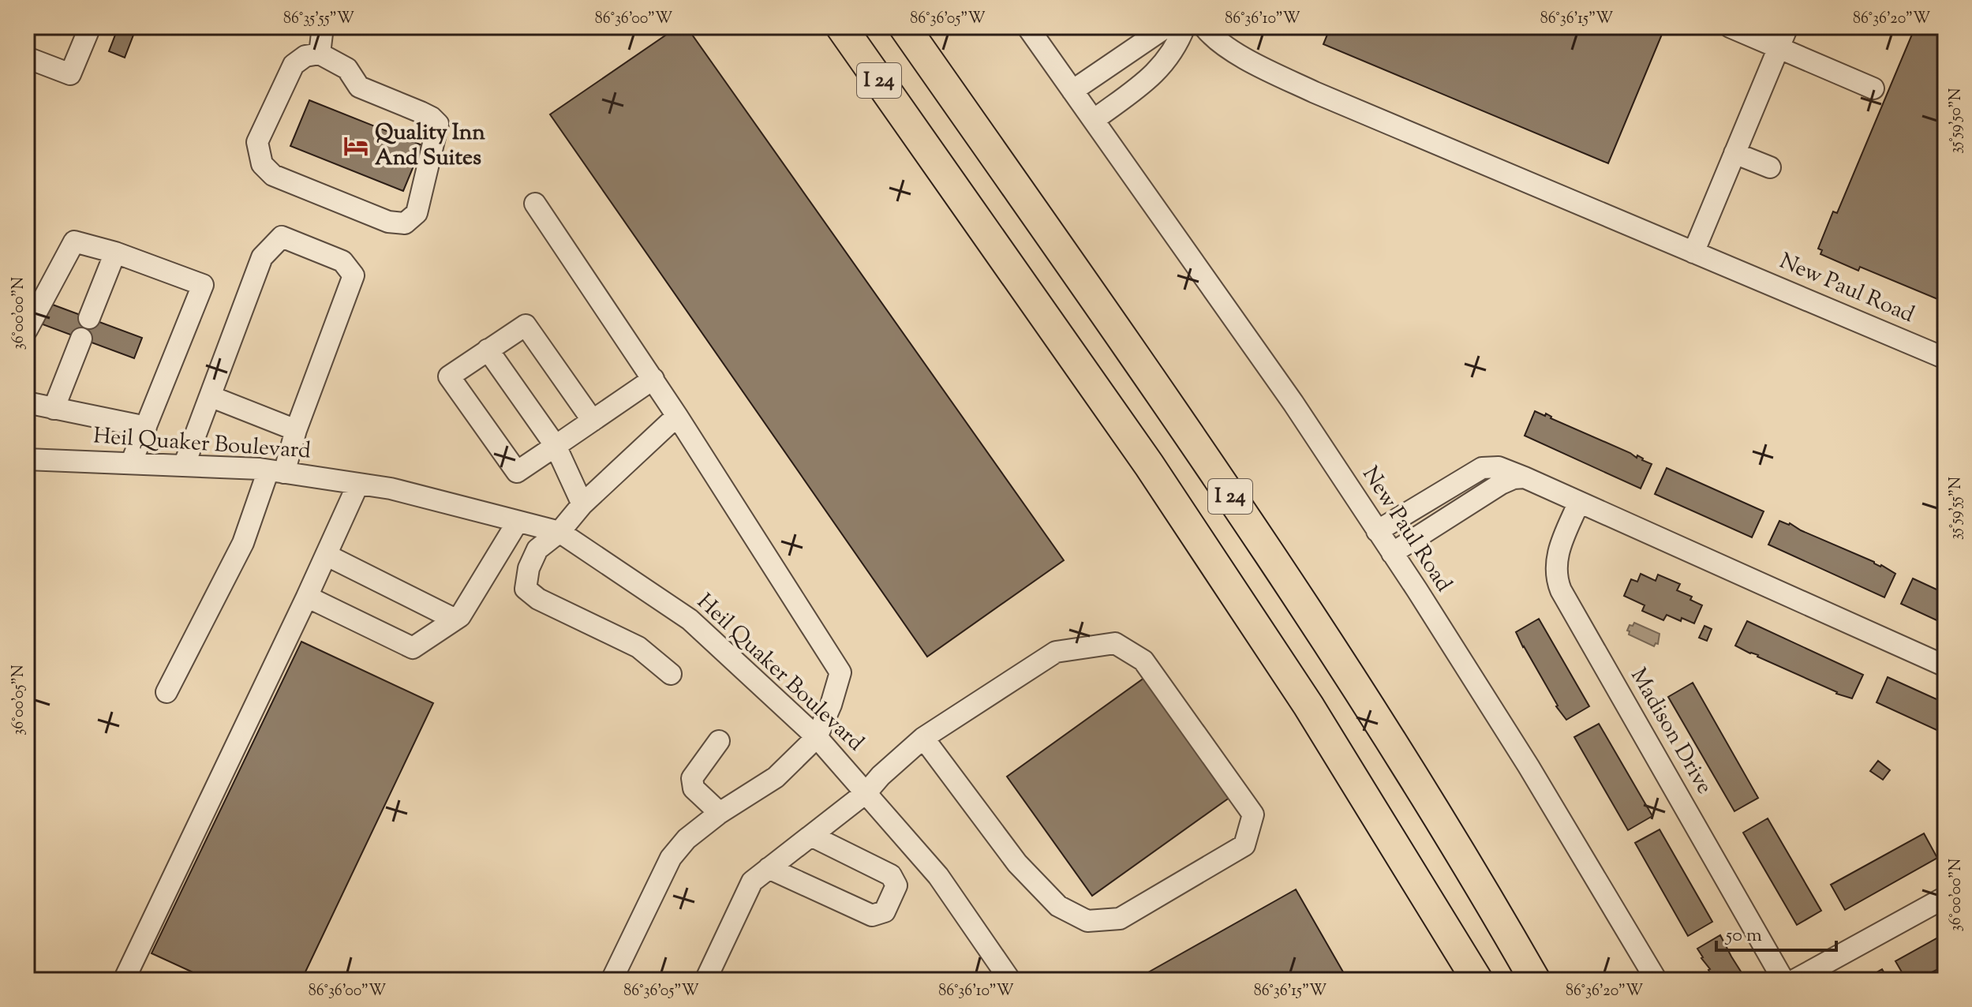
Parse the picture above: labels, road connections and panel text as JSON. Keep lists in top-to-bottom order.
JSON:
{
  "streets": {
    "highway": ["I 24"],
    "street": ["New Paul Road", "Heil Quaker Boulevard", "Madison Drive"]
  },
  "places": {
    "hotel": ["Quality Inn And Suites"]
  },
  "scale_bar": "50 m",
  "coordinates": [
    "86°35'55\"W",
    "86°36'00\"W",
    "86°36'05\"W",
    "86°36'10\"W",
    "86°36'15\"W",
    "86°36'20\"W",
    "35°59'50\"N",
    "36°00'00\"N",
    "35°59'55\"N",
    "36°00'05\"N"
  ]
}
